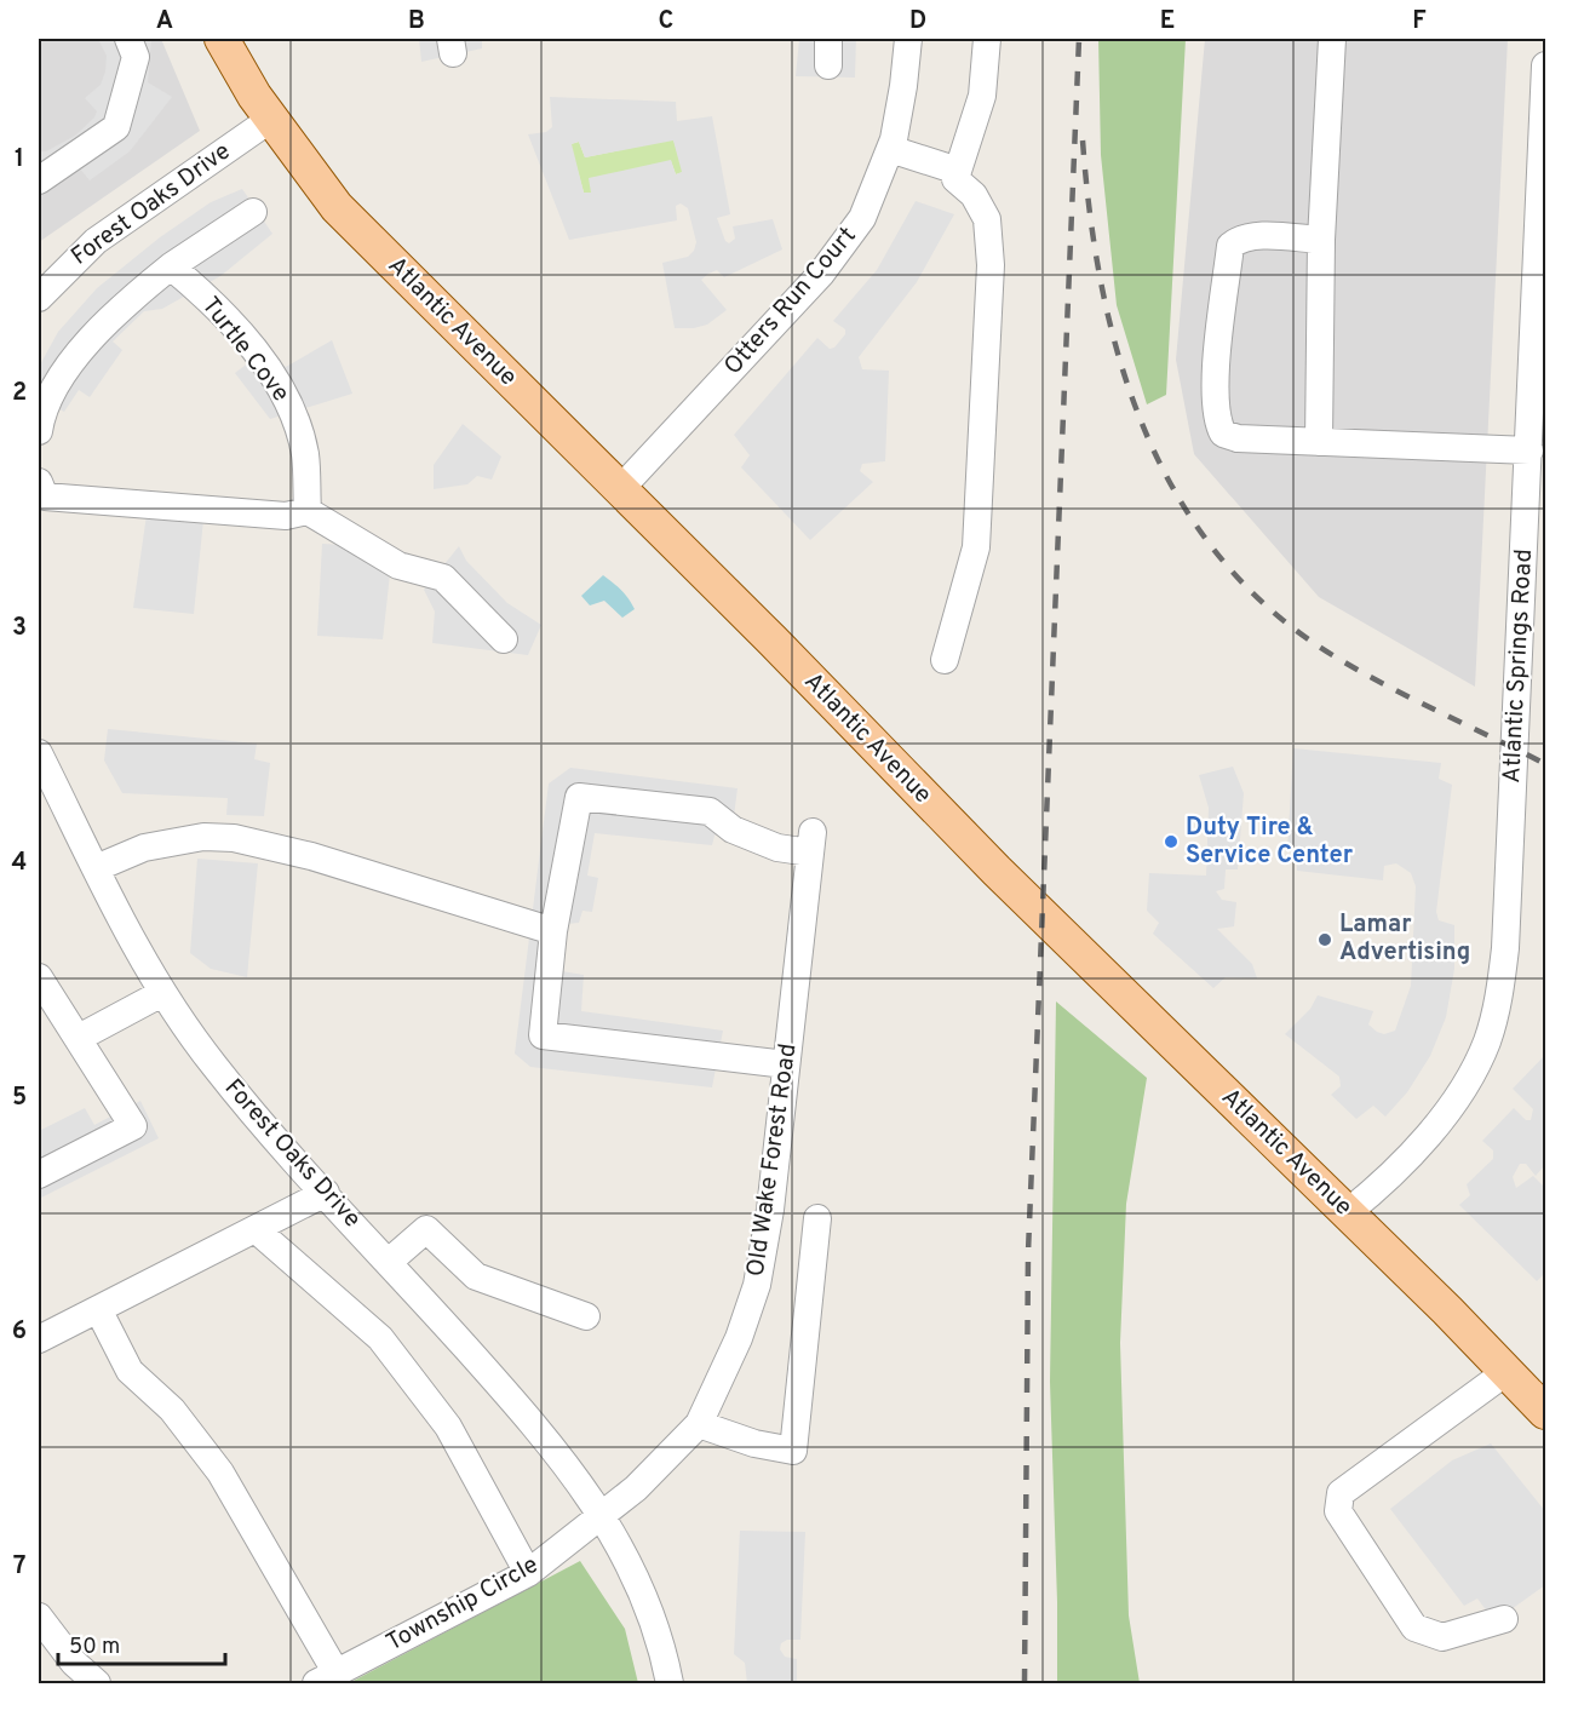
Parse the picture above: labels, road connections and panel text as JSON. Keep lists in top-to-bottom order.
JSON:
{
  "streets": {
    "main road": ["Atlantic Avenue"],
    "street": [
      "Forest Oaks Drive",
      "Otters Run Court",
      "Turtle Cove",
      "Atlantic Springs Road",
      "Old Wake Forest Road",
      "Township Circle"
    ]
  },
  "crossings": [
    ["Forest Oaks Drive", "Atlantic Avenue"],
    ["Forest Oaks Drive", "Old Wake Forest Road"],
    ["Forest Oaks Drive", "Township Circle"],
    ["Otters Run Court", "Atlantic Avenue"],
    ["Atlantic Avenue", "Atlantic Springs Road"],
    ["Old Wake Forest Road", "Township Circle"]
  ],
  "places": ["Duty Tire & Service Center", "Lamar Advertising"],
  "scale_bar": "50 m",
  "grid": {
    "columns": [
      "A",
      "B",
      "C",
      "D",
      "E",
      "F"
    ],
    "rows": [
      "1",
      "2",
      "3",
      "4",
      "5",
      "6",
      "7"
    ]
  }
}
